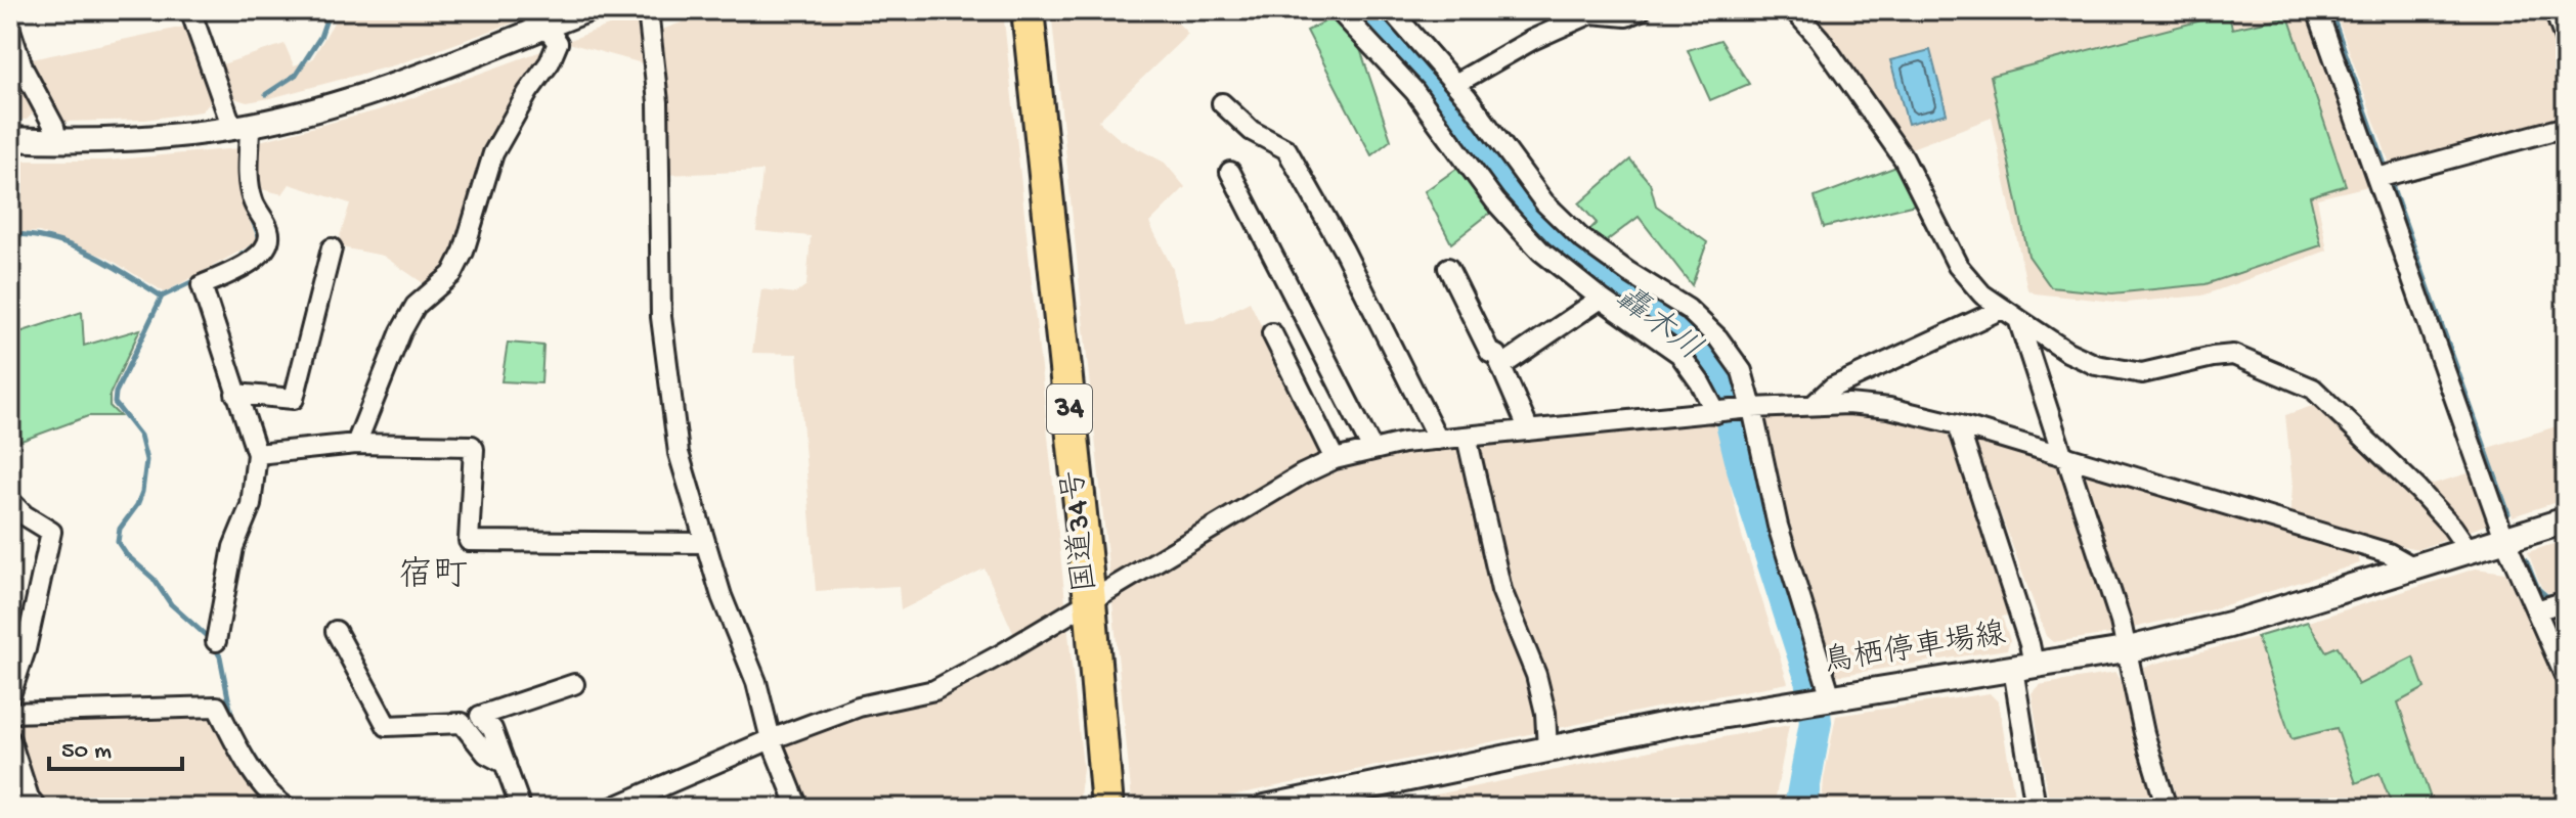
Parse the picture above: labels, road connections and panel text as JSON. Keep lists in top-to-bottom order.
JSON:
{
  "streets": {
    "highway": ["34", "国道34号"],
    "main road": ["鳥栖停車場線"]
  },
  "districts": ["宿町"],
  "water": ["轟木川"],
  "scale_bar": "50 m"
}
